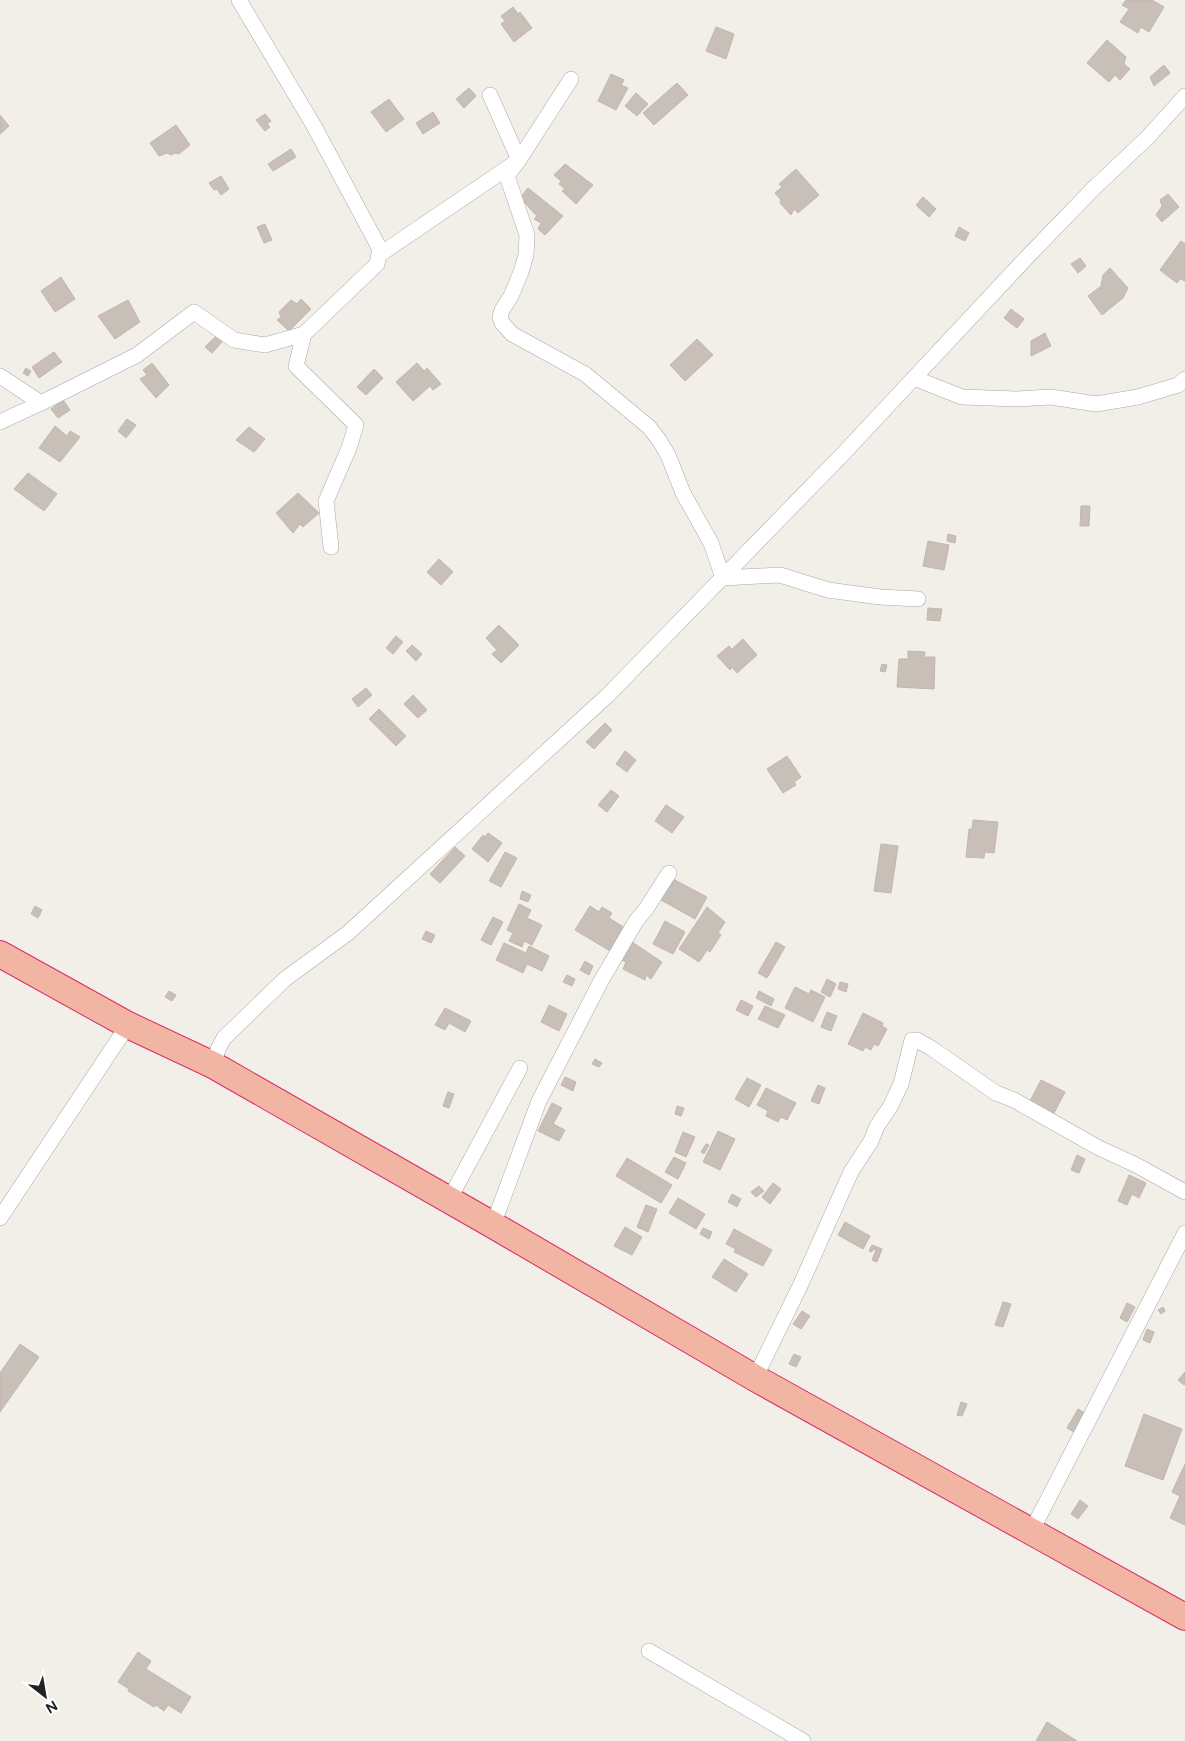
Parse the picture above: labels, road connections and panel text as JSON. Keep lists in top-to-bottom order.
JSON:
{
  "north": "bottom right"
}
